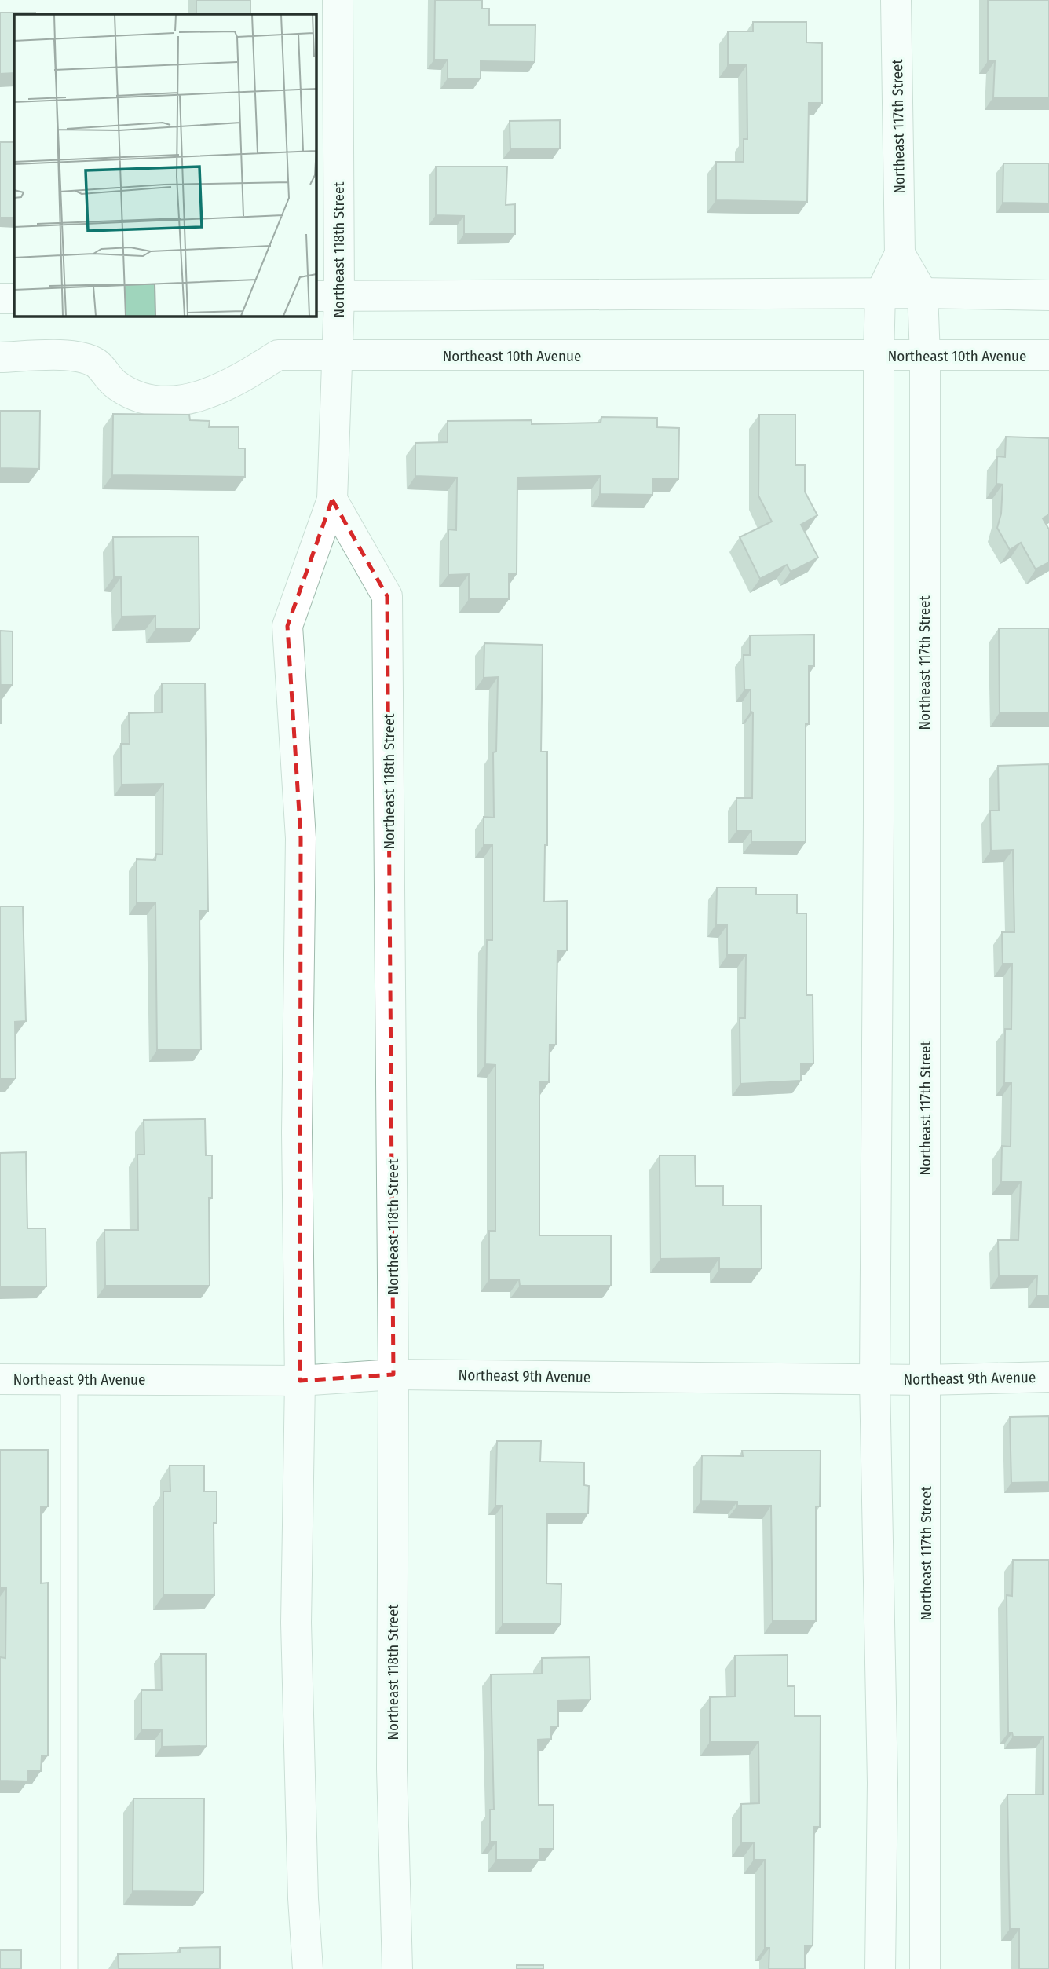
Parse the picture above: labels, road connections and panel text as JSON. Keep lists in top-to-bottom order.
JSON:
{
  "streets": {
    "street": [
      "Northeast 117th Street",
      "Northeast 118th Street",
      "Northeast 10th Avenue",
      "Northeast 9th Avenue"
    ]
  },
  "crossings": [
    ["Northeast 117th Street", "Northeast 10th Avenue"],
    ["Northeast 117th Street", "Northeast 9th Avenue"],
    ["Northeast 118th Street", "Northeast 10th Avenue"],
    ["Northeast 118th Street", "Northeast 9th Avenue"]
  ]
}
